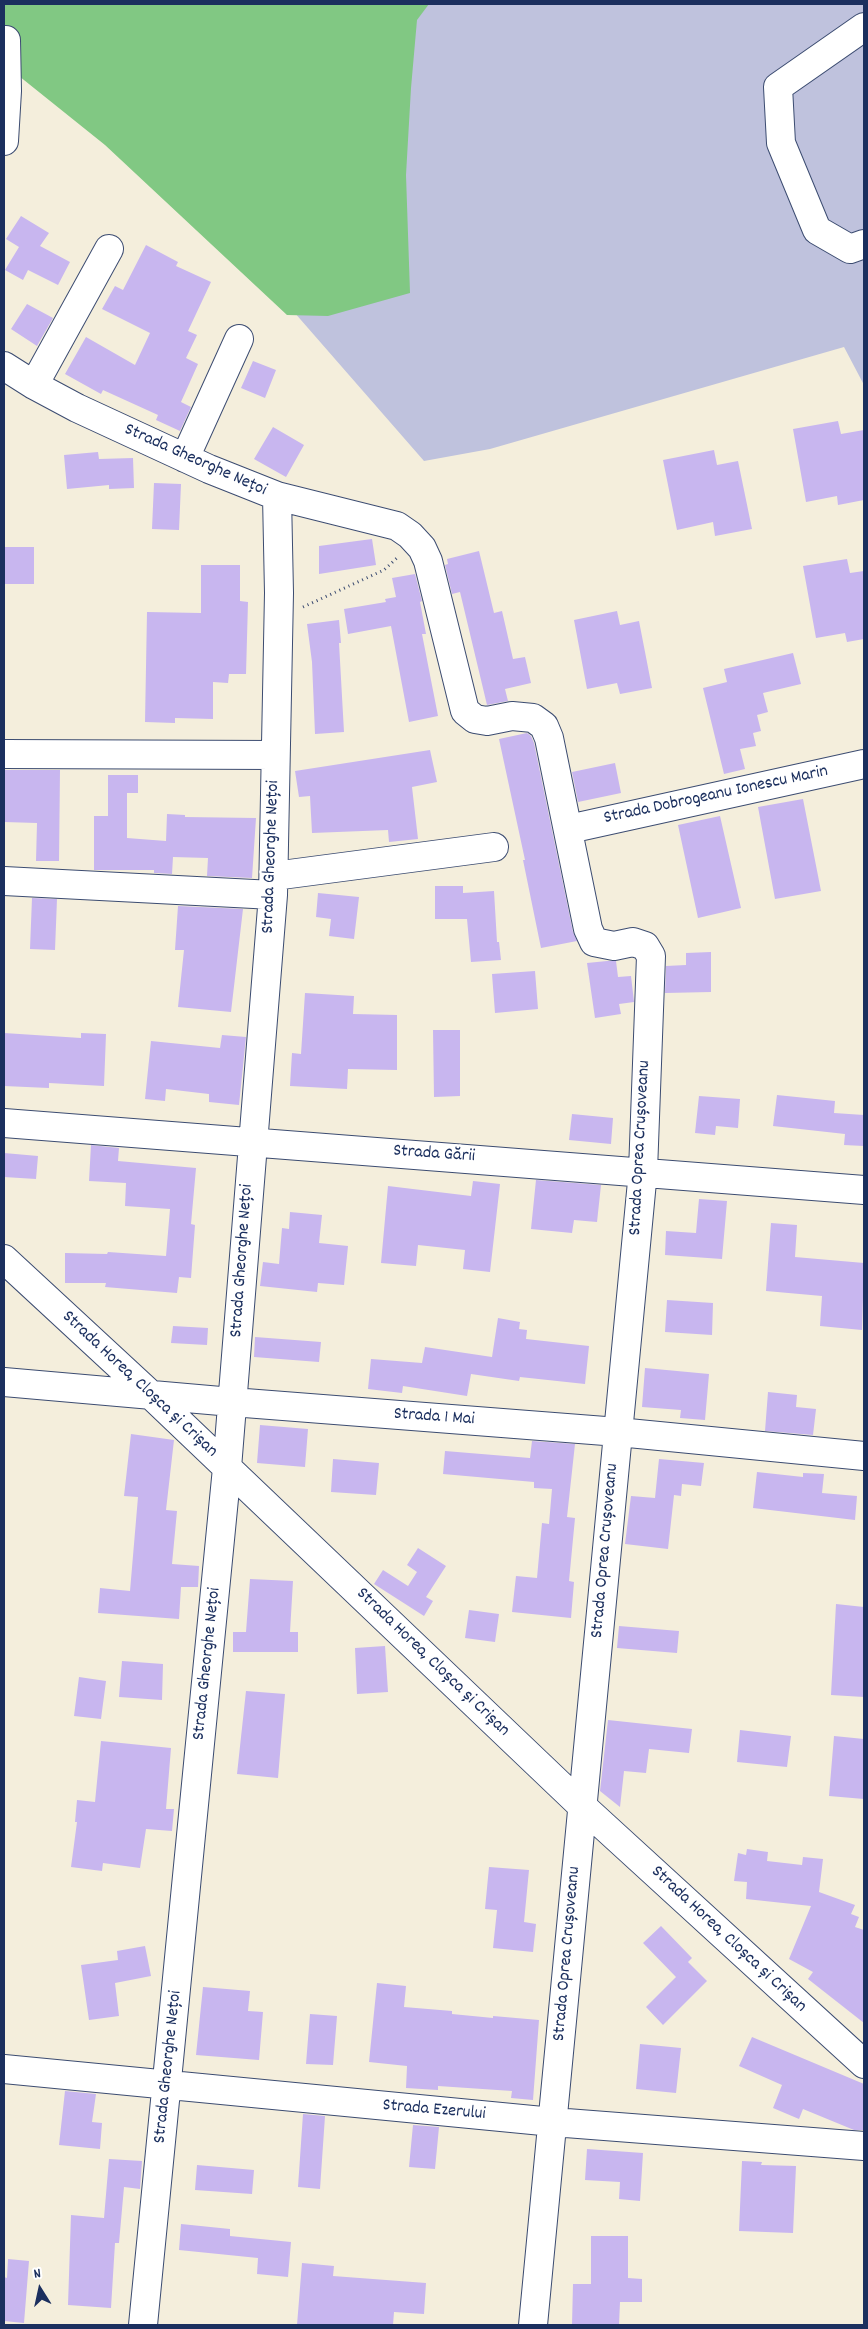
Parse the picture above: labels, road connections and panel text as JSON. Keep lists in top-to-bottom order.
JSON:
{
  "streets": {
    "street": [
      "Strada Gheorghe Nețoi",
      "Strada Dobrogeanu Ionescu Marin",
      "Strada Oprea Crușoveanu",
      "Strada Gării",
      "Strada Horea, Cloșca și Crișan",
      "Strada 1 Mai",
      "Strada Ezerului"
    ]
  },
  "crossings": [
    ["Strada Gheorghe Nețoi", "Strada Gării"],
    ["Strada Gheorghe Nețoi", "Strada Horea, Cloșca și Crișan"],
    ["Strada Gheorghe Nețoi", "Strada 1 Mai"],
    ["Strada Gheorghe Nețoi", "Strada Ezerului"],
    ["Strada Dobrogeanu Ionescu Marin", "Strada Oprea Crușoveanu"],
    ["Strada Oprea Crușoveanu", "Strada Gării"],
    ["Strada Oprea Crușoveanu", "Strada Horea, Cloșca și Crișan"],
    ["Strada Oprea Crușoveanu", "Strada 1 Mai"],
    ["Strada Oprea Crușoveanu", "Strada Ezerului"],
    ["Strada Horea, Cloșca și Crișan", "Strada 1 Mai"]
  ],
  "north": "top"
}
